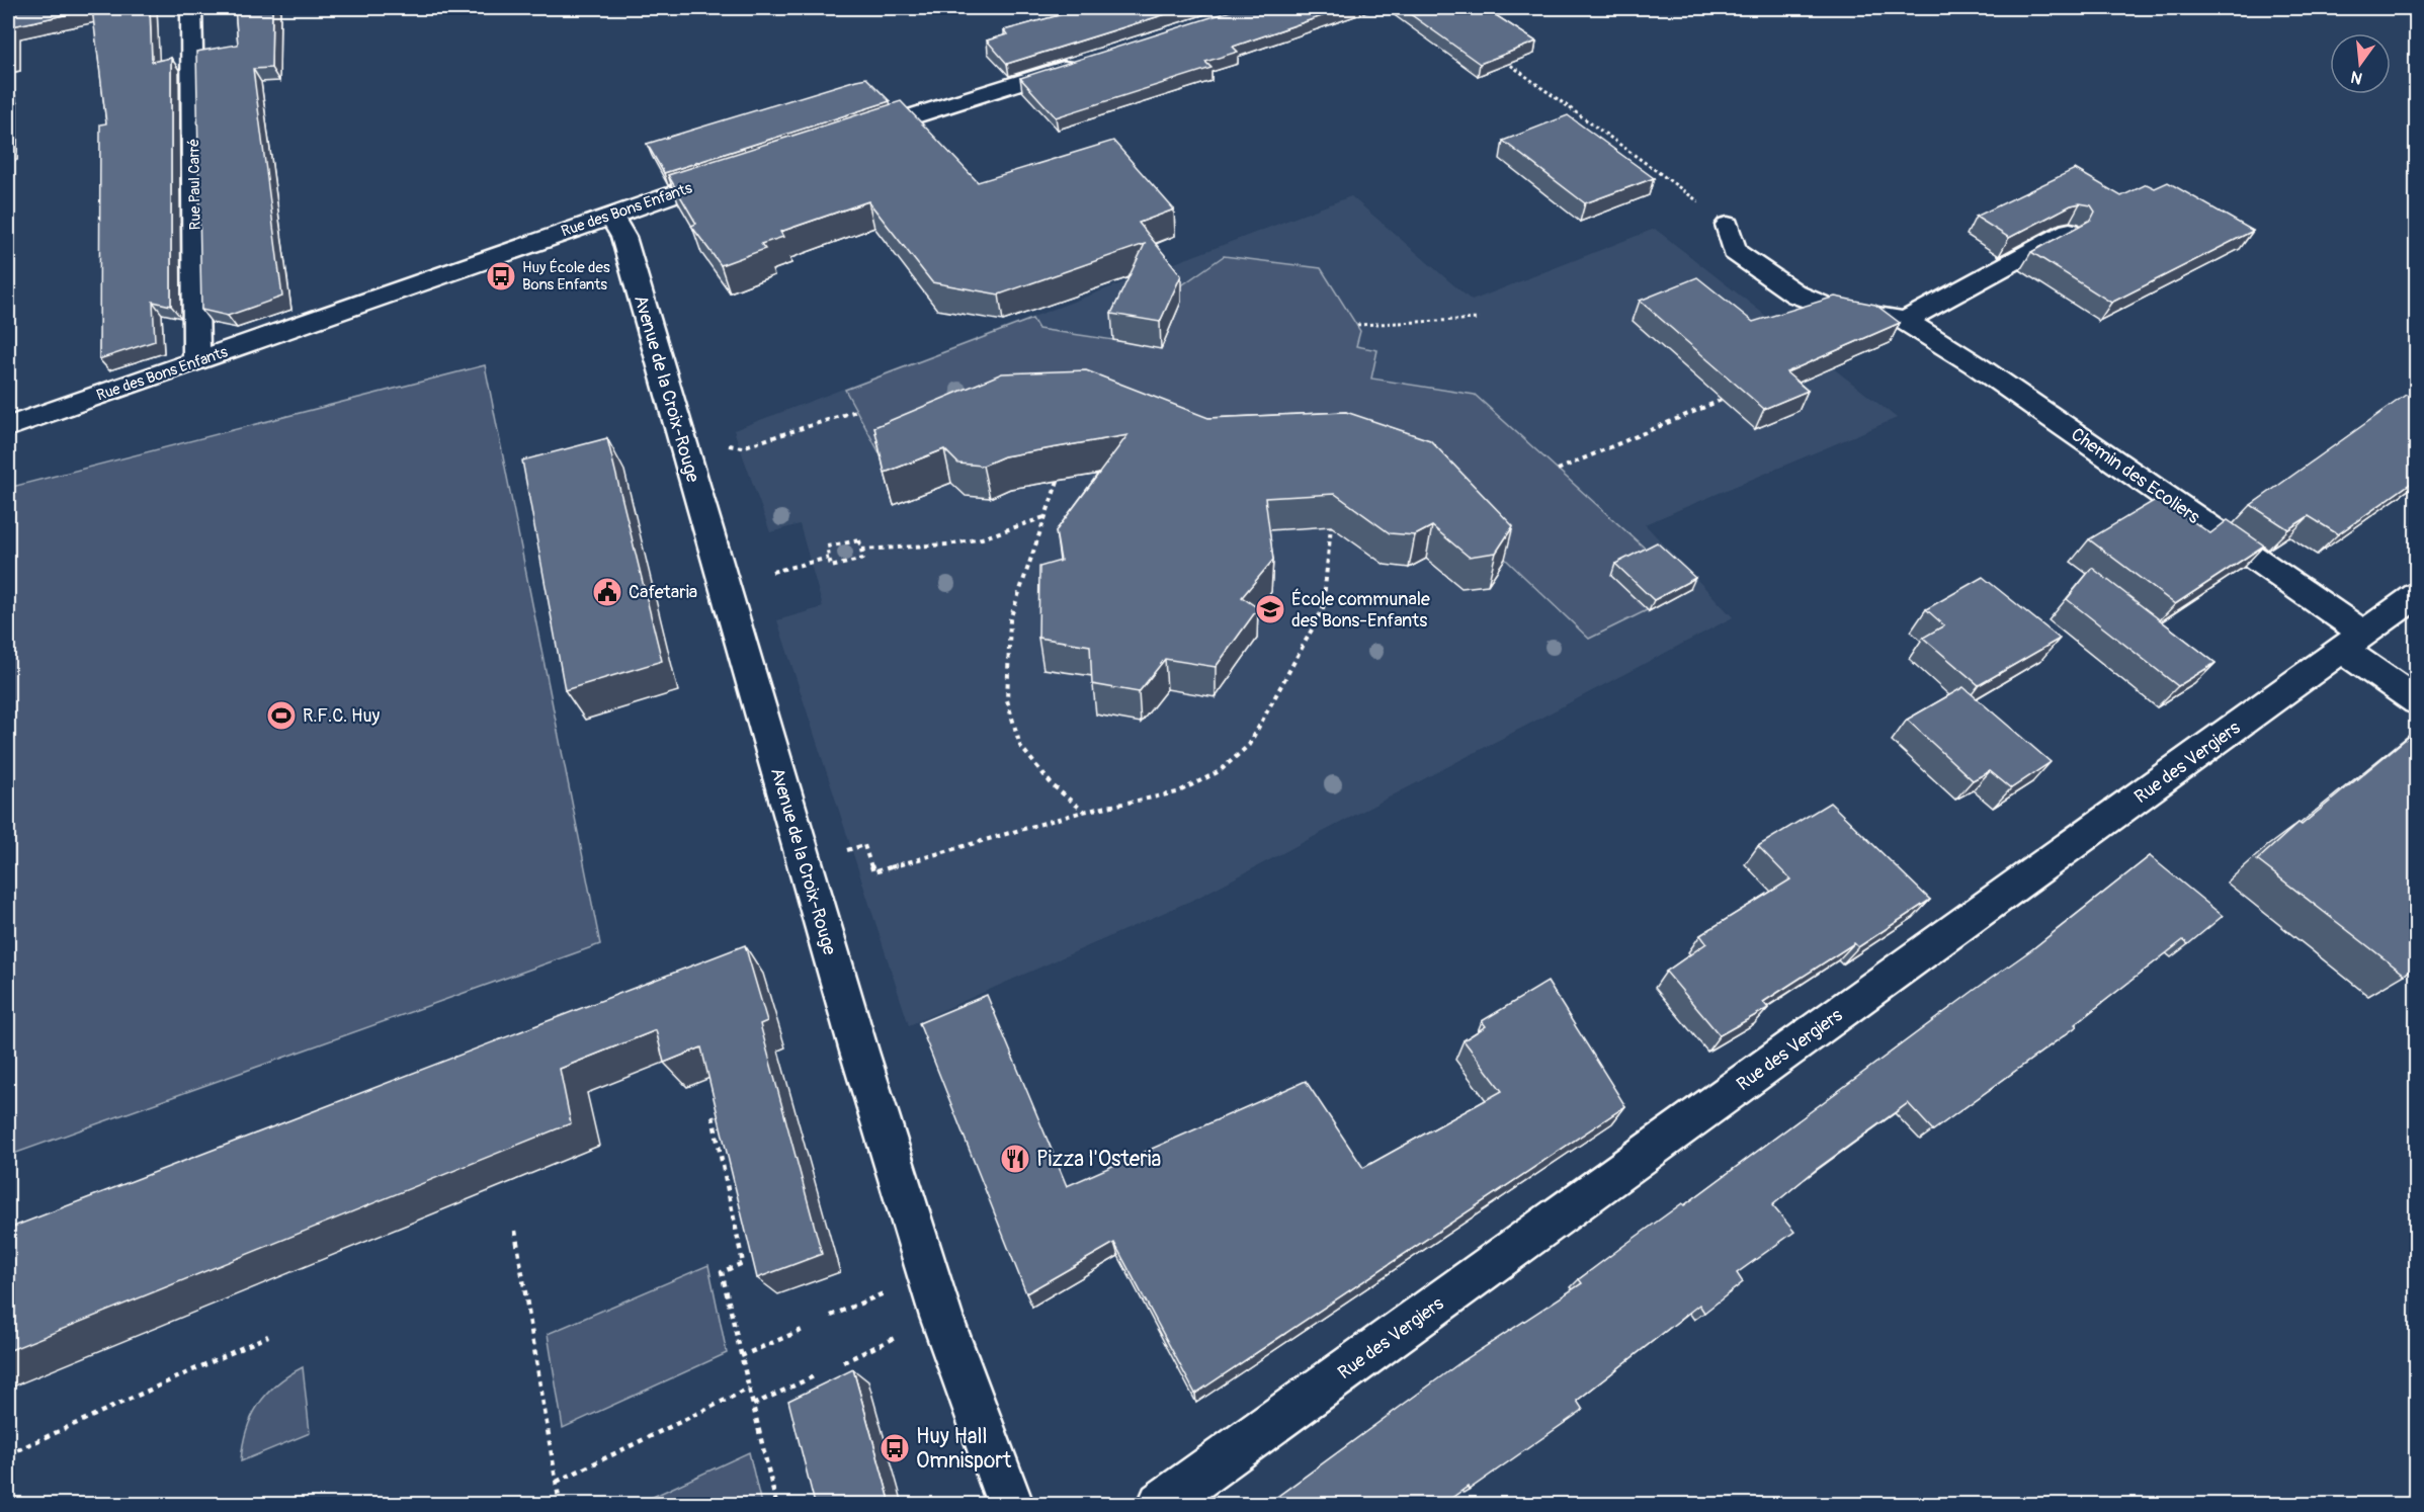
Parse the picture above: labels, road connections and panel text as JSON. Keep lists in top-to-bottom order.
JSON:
{
  "streets": {
    "street": [
      "Rue Paul Carré",
      "Rue des Bons Enfants",
      "Avenue de la Croix-Rouge",
      "Chemin des Ecoliers",
      "Rue des Vergiers"
    ]
  },
  "crossings": [
    ["Rue Paul Carré", "Rue des Bons Enfants"],
    ["Rue des Bons Enfants", "Avenue de la Croix-Rouge"],
    ["Chemin des Ecoliers", "Rue des Vergiers"]
  ],
  "places": {
    "bus stop": ["Huy École des Bons Enfants", "Huy Hall Omnisport"],
    "public building": ["Cafetaria"],
    "school or university": ["École communale des Bons-Enfants"],
    "sports": ["R.F.C. Huy"],
    "restaurant": ["Pizza l'Osteria"]
  },
  "north": "bottom"
}
